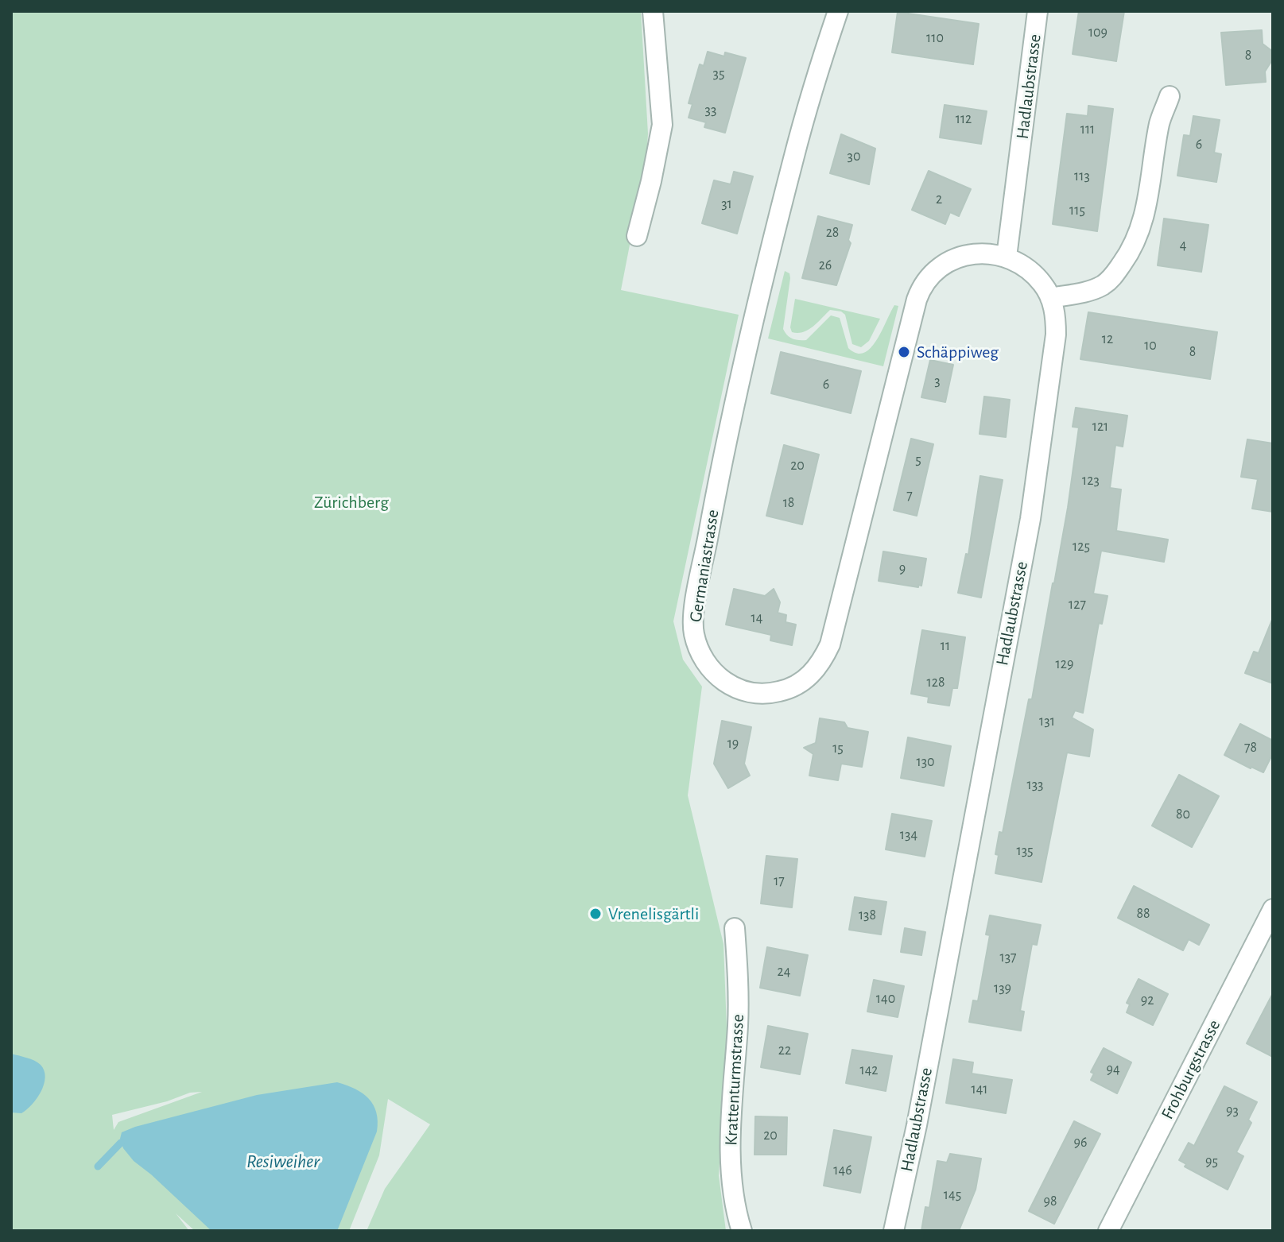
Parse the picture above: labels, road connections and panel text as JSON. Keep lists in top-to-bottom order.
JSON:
{
  "streets": {
    "street": [
      "Hadlaubstrasse",
      "Germaniastrasse",
      "Frohburgstrasse",
      "Krattenturmstrasse"
    ]
  },
  "crossings": [
    ["Hadlaubstrasse", "Germaniastrasse"]
  ],
  "water": ["Resiweiher"],
  "parks": ["Zürichberg"],
  "places": ["Schäppiweg", "Vrenelisgärtli"],
  "house_numbers": [
    "109",
    "110",
    "8",
    "35",
    "33",
    "112",
    "111",
    "6",
    "30",
    "113",
    "2",
    "31",
    "115",
    "28",
    "4",
    "26",
    "12",
    "10",
    "8",
    "3",
    "6",
    "121",
    "5",
    "20",
    "123",
    "7",
    "18",
    "125",
    "9",
    "127",
    "14",
    "11",
    "129",
    "128",
    "131",
    "19",
    "78",
    "15",
    "130",
    "133",
    "80",
    "134",
    "135",
    "17",
    "88",
    "138",
    "137",
    "24",
    "139",
    "140",
    "92",
    "22",
    "94",
    "142",
    "141",
    "93",
    "20",
    "96",
    "95",
    "146",
    "145",
    "98"
  ]
}
